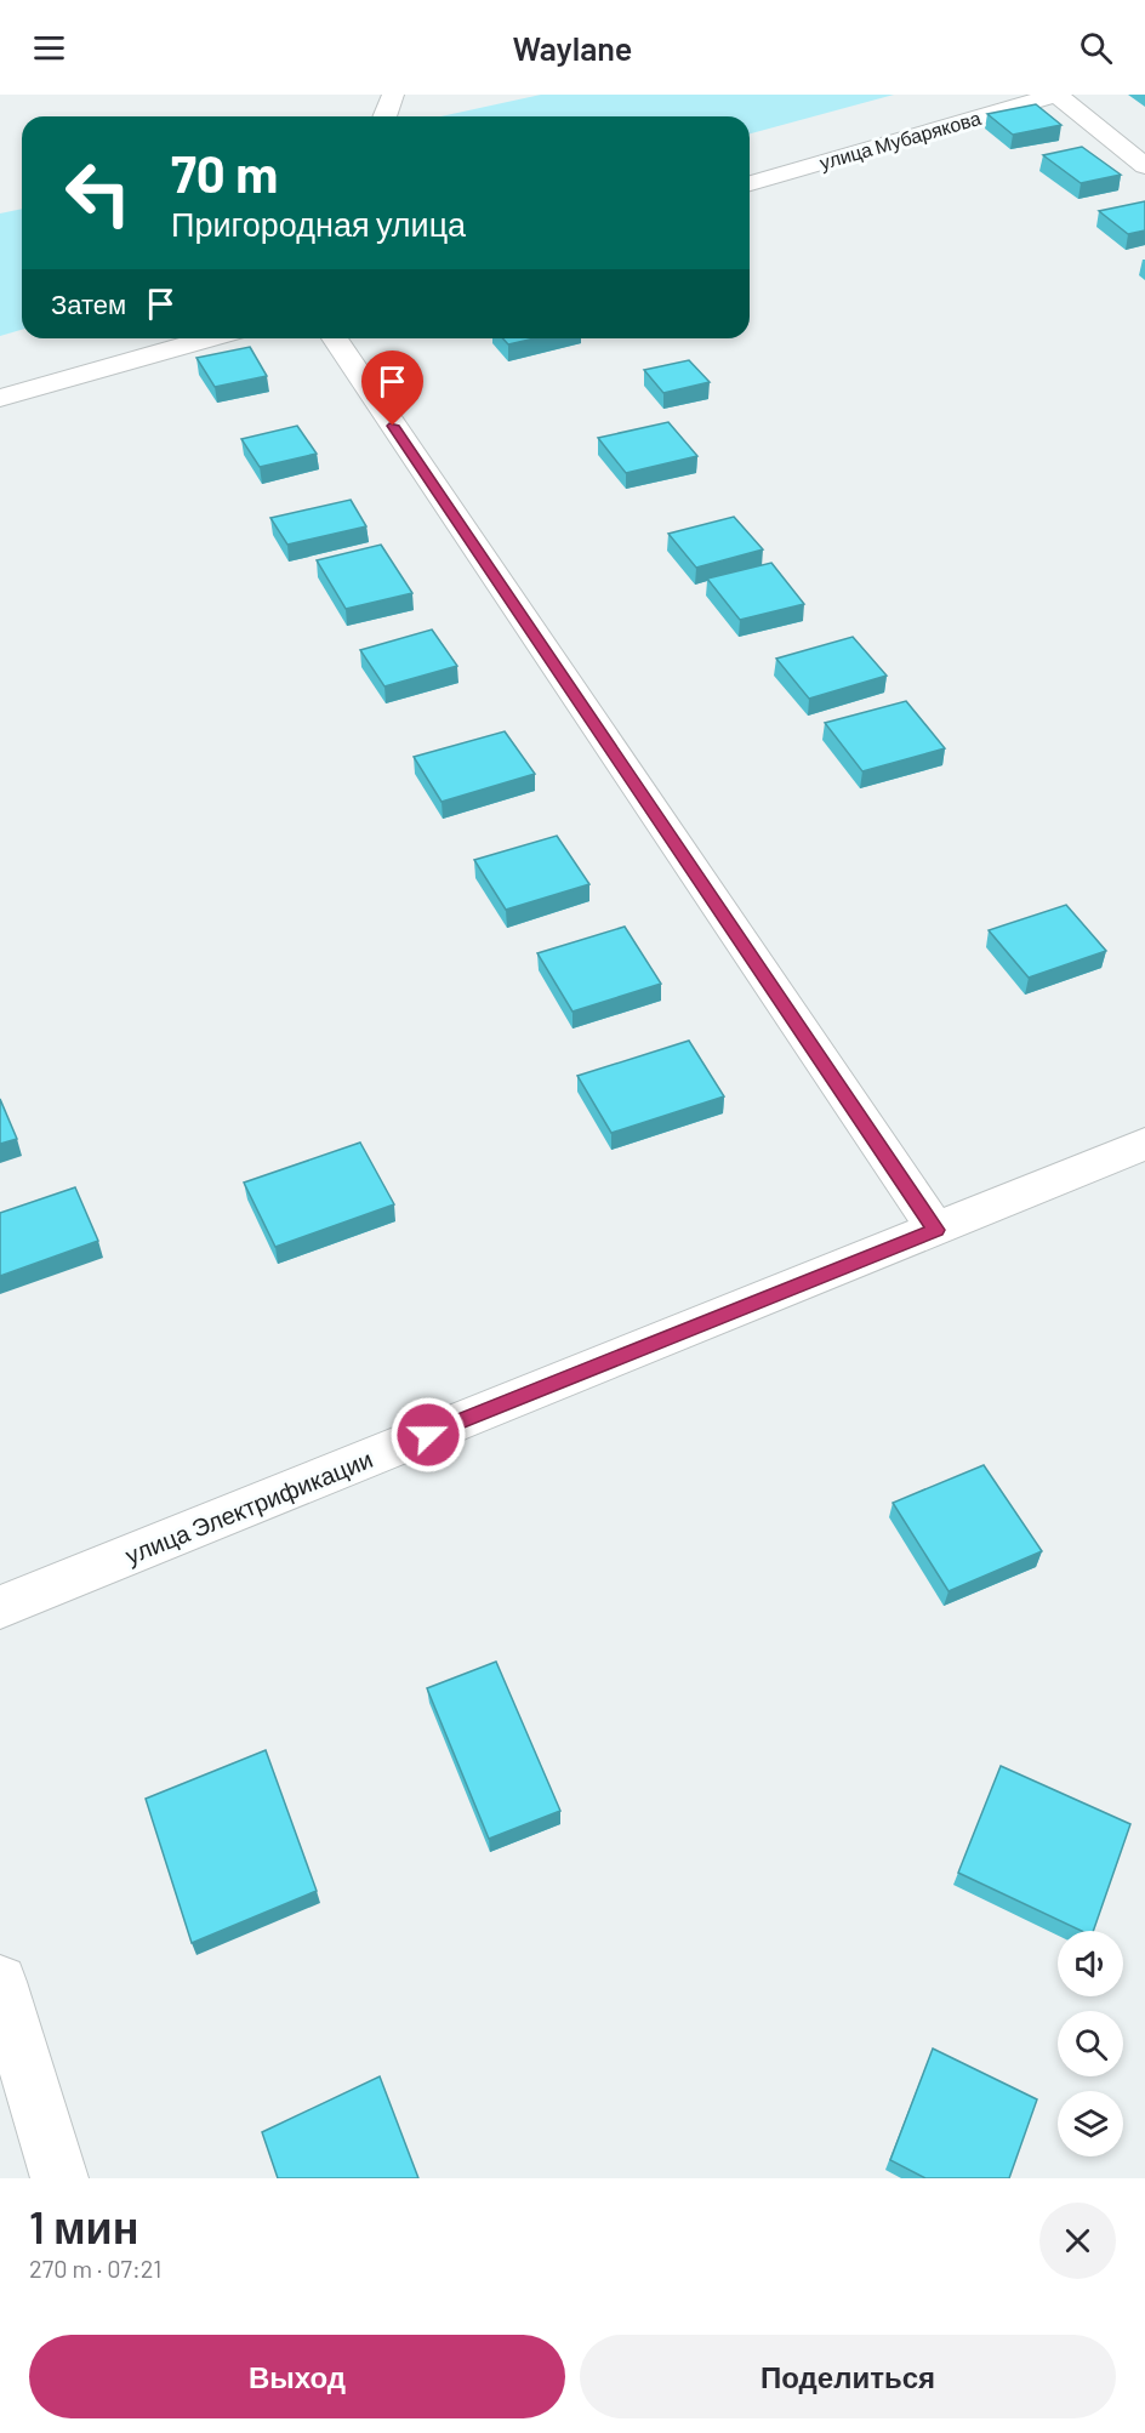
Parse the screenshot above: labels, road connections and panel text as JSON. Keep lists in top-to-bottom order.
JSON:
{
  "streets": {
    "street": ["улица Мубарякова", "улица Электрификации"]
  },
  "page": {
    "header": "Waylane",
    "turn": ["70 m", "Пригородная улица"],
    "then": "Затем",
    "heading": ["1 мин", "270 m · 07:21"],
    "buttons": ["Выход", "Поделиться"]
  }
}
